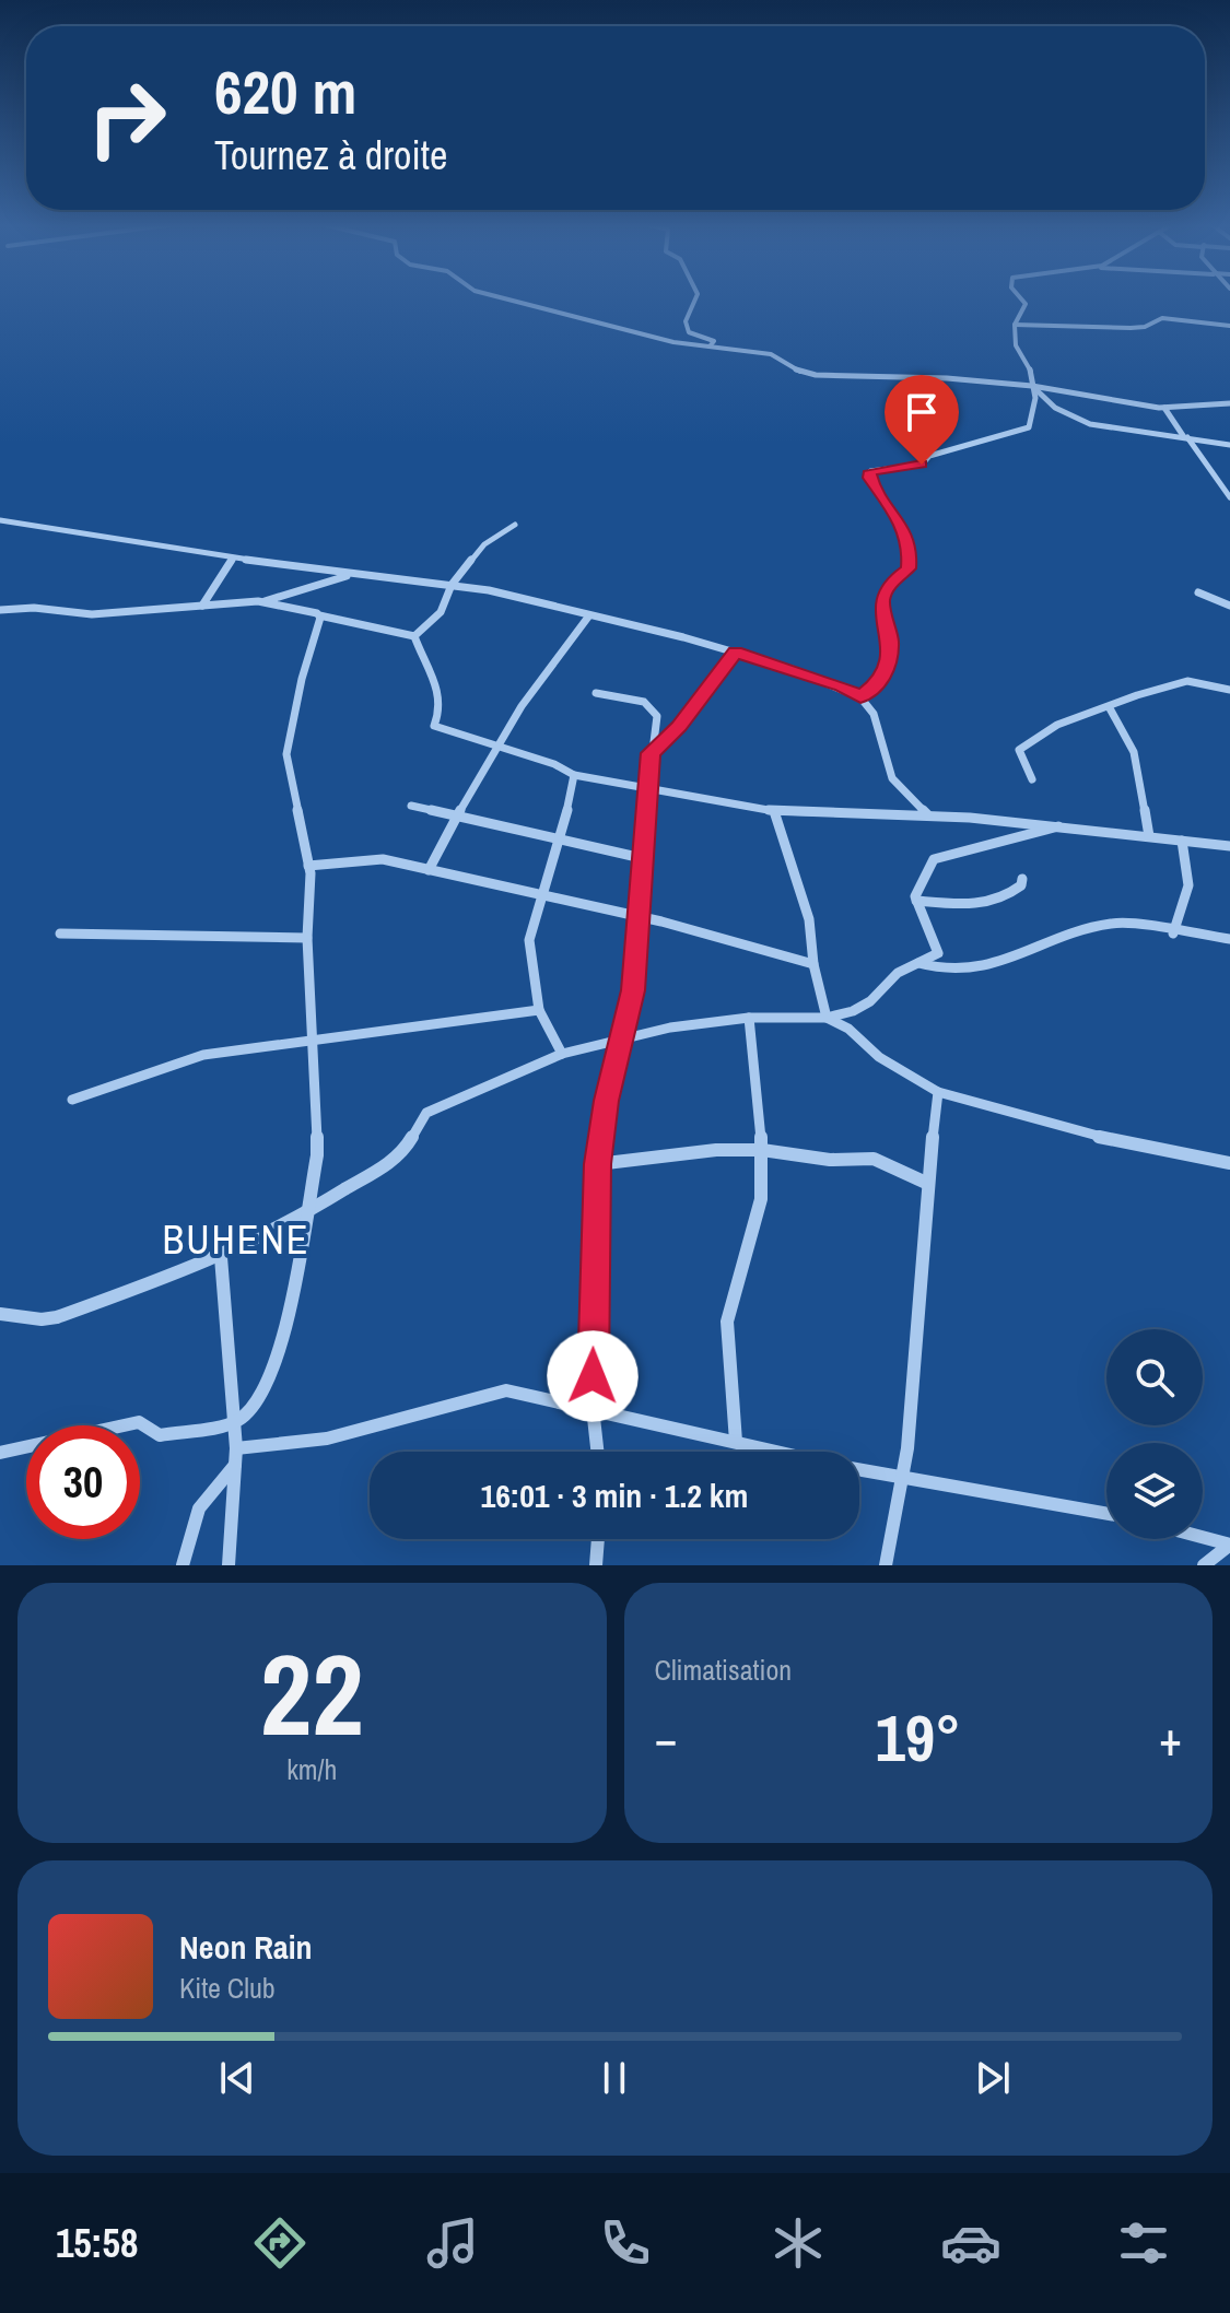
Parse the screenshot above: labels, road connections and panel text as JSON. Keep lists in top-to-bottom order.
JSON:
{
  "districts": ["BUHENE"],
  "page": {
    "turn": ["620 m", "Tournez à droite"],
    "limit": "30",
    "trip": "16:01 · 3 min · 1.2 km",
    "tile": [
      ["22", "km/h"],
      "Climatisation"
    ],
    "heat": ["−", "19°", "+"],
    "song": ["Neon Rain", "Kite Club"],
    "tabs": "15:58"
  }
}
